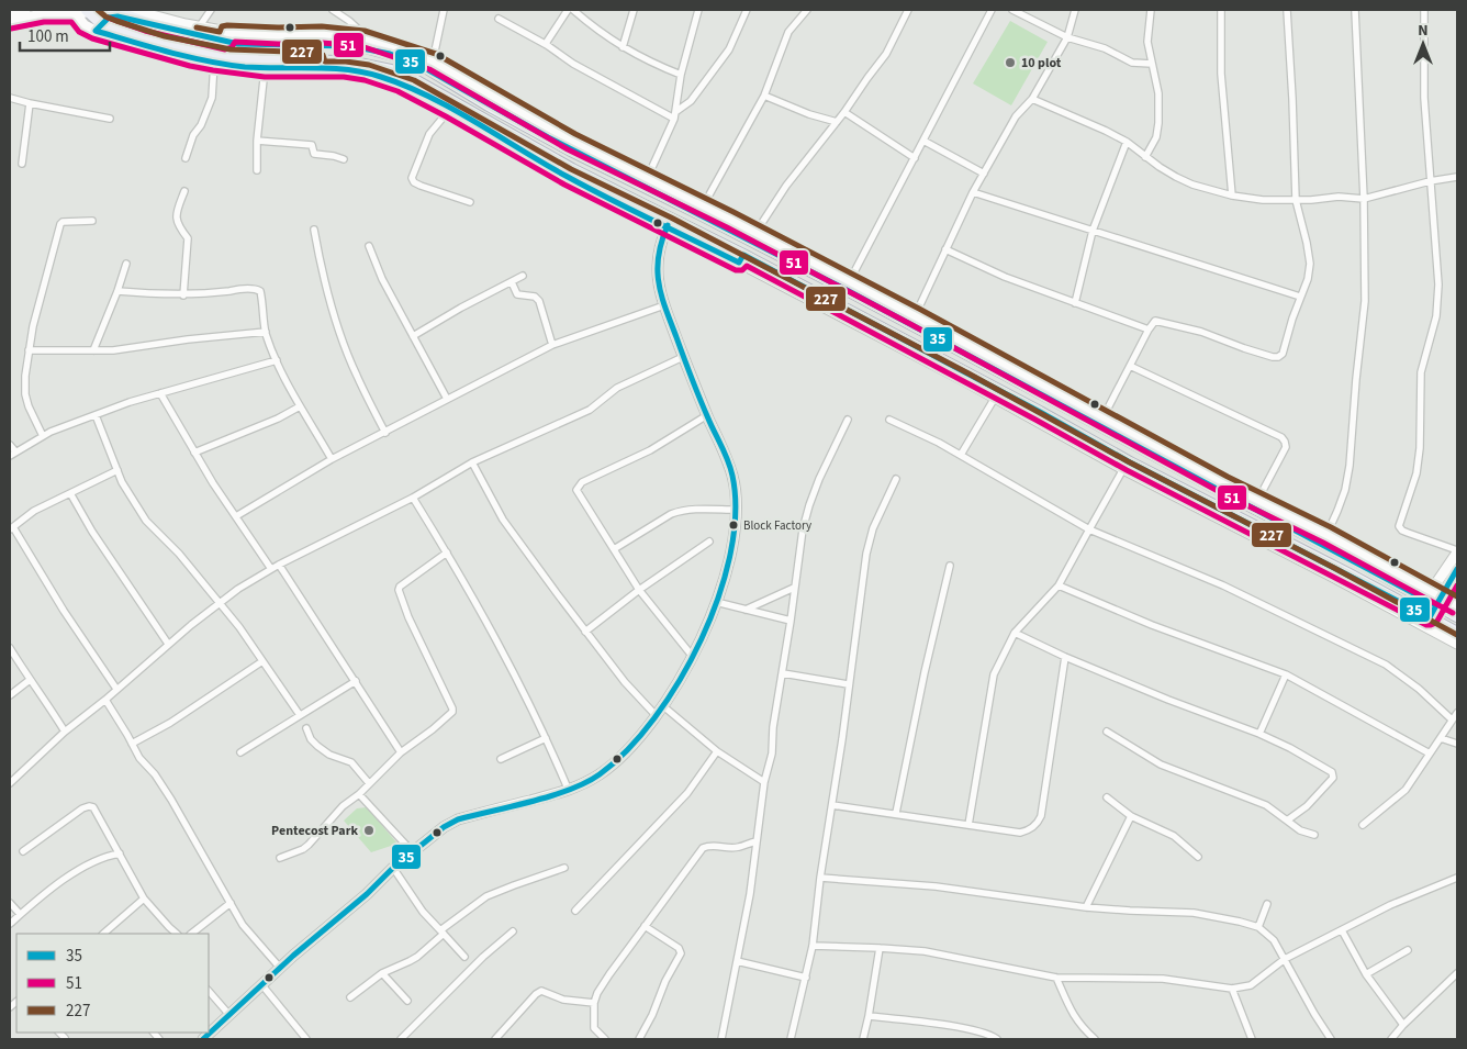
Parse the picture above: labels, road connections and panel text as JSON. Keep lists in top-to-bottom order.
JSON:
{
  "places": ["10 plot", "Block Factory", "Pentecost Park"],
  "lines": ["transit line 227", "transit line 35", "transit line 51"],
  "legend": ["35", "51", "227"],
  "scale_bar": "100 m",
  "north": "top"
}
